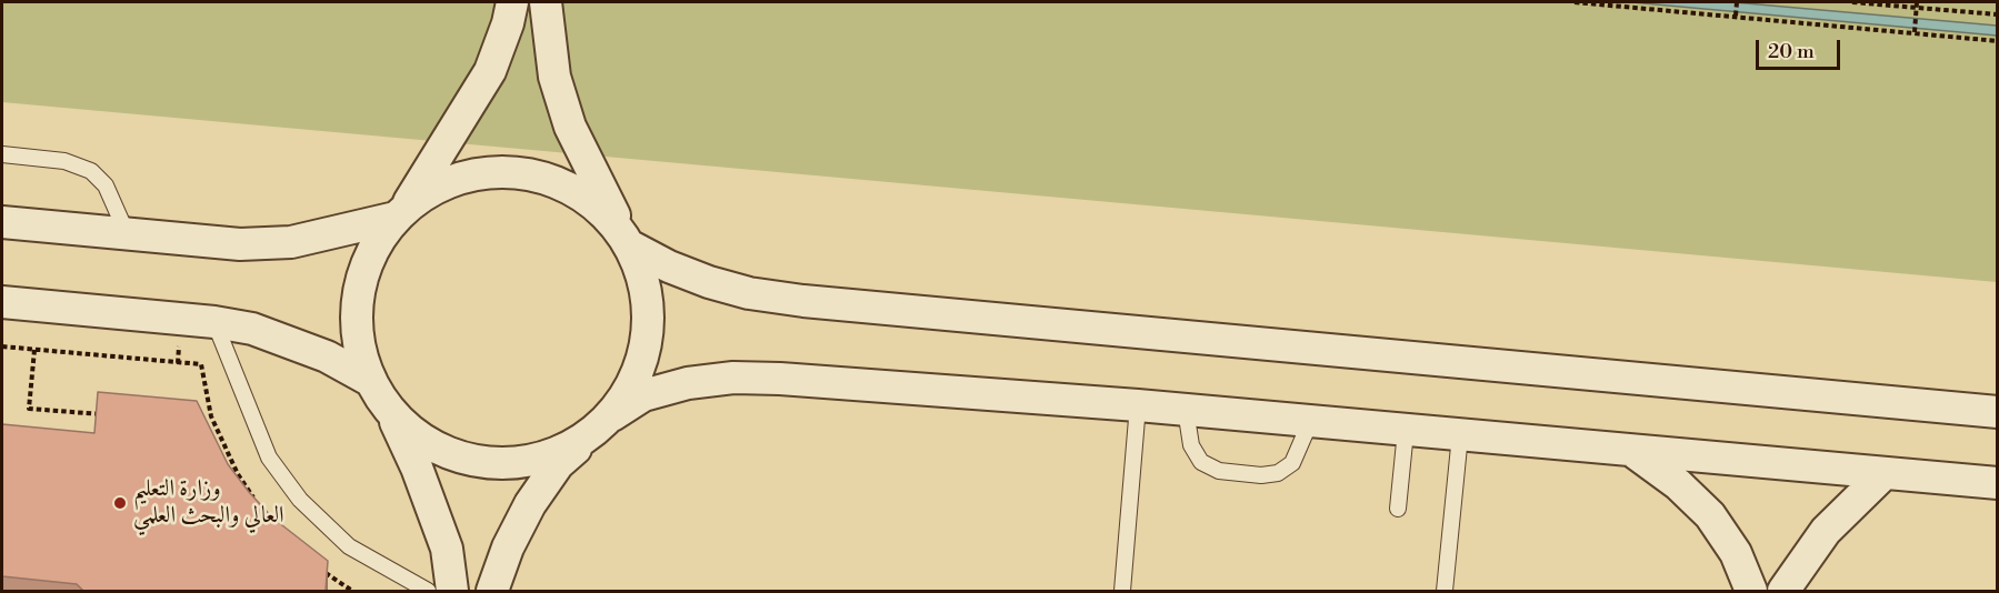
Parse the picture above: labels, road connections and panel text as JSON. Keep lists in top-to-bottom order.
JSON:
{
  "places": ["وزارة التعليم العالي والبحث العلمي"],
  "scale_bar": "20 m"
}
